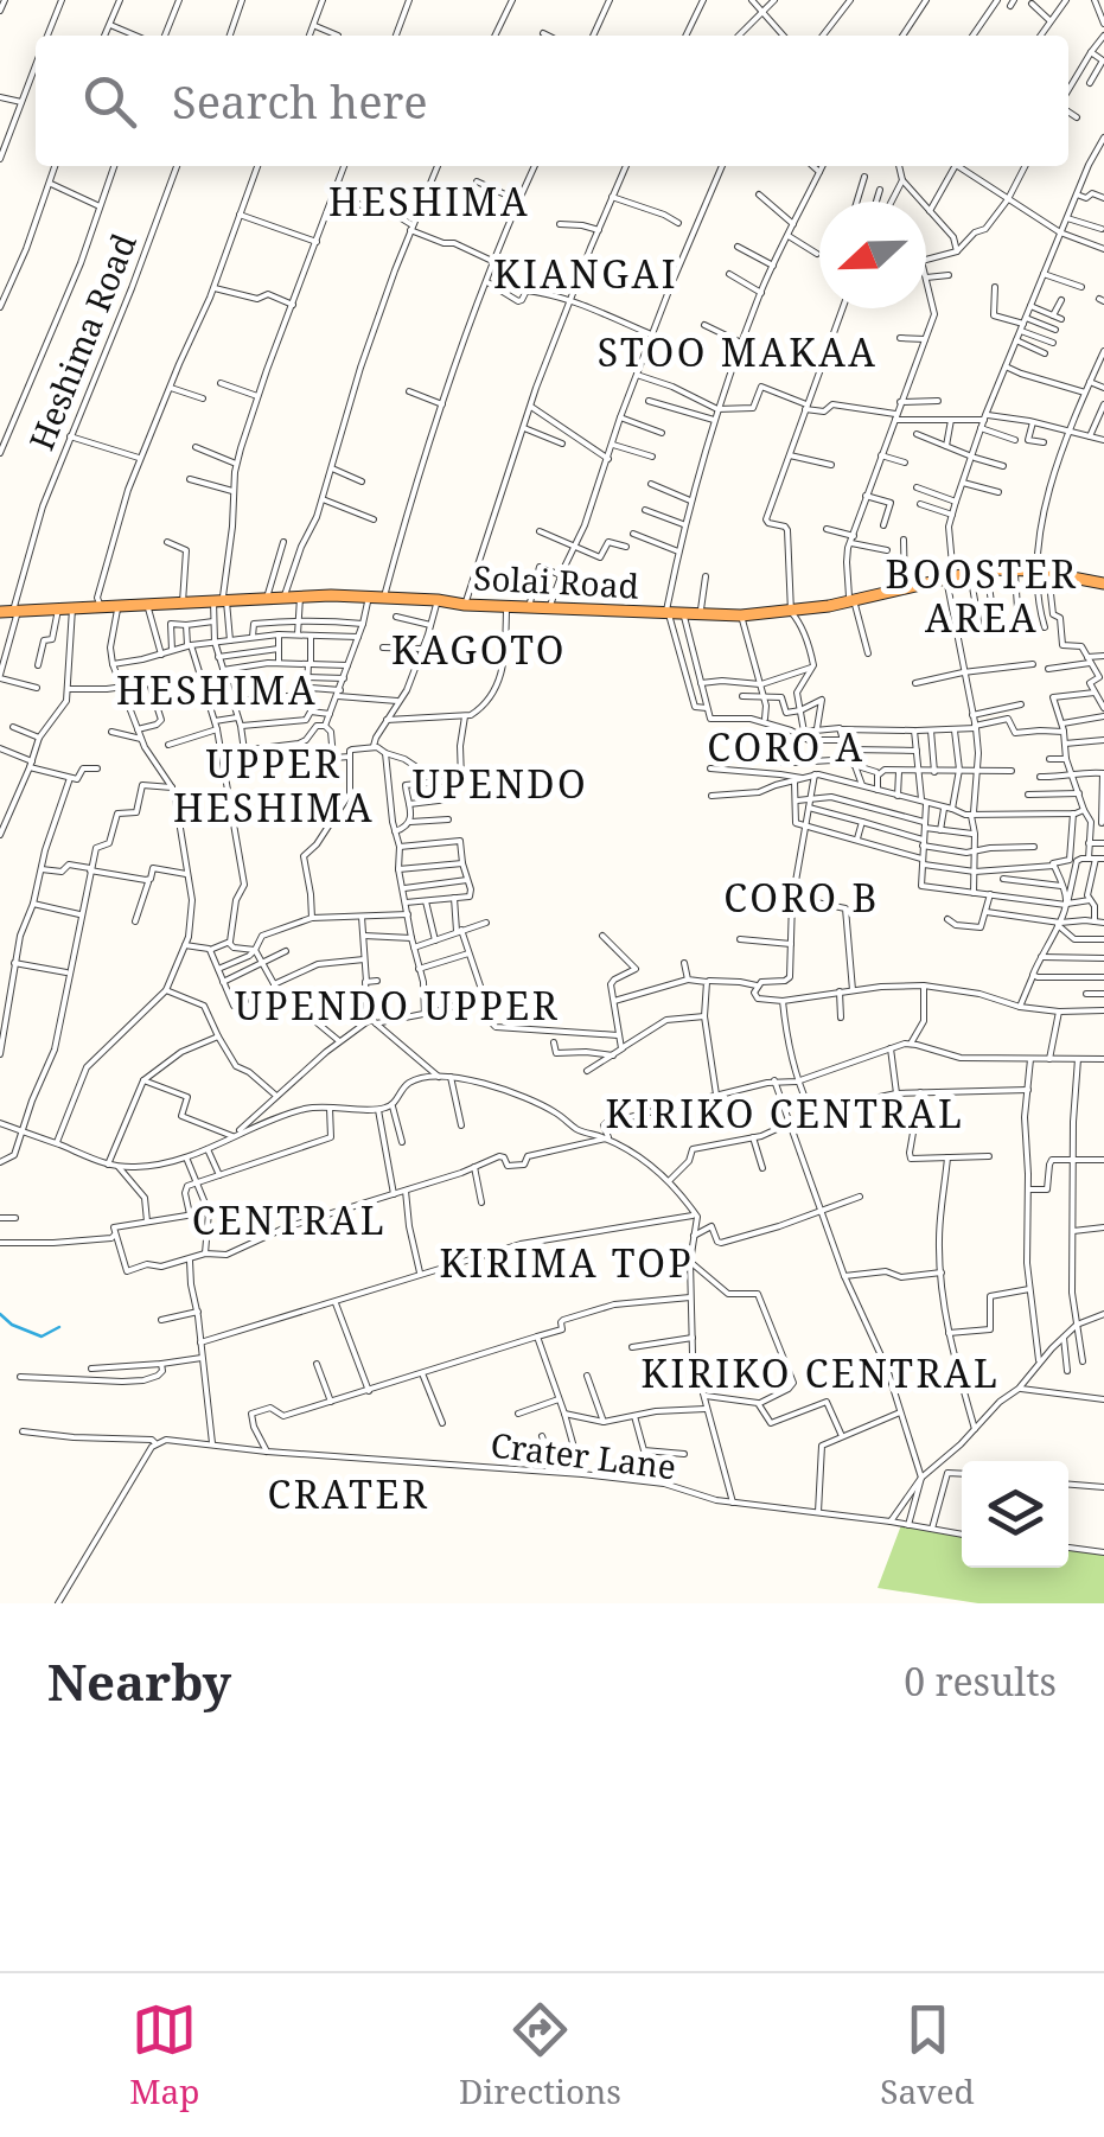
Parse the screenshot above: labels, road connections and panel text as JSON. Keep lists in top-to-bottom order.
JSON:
{
  "streets": {
    "highway": ["Solai Road"],
    "street": ["Heshima Road", "Crater Lane"]
  },
  "crossings": [
    ["Heshima Road", "Solai Road"]
  ],
  "districts": [
    "HESHIMA",
    "KIANGAI",
    "STOO MAKAA",
    "BOOSTER AREA",
    "KAGOTO",
    "HESHIMA",
    "CORO A",
    "UPPER HESHIMA",
    "UPENDO",
    "CORO B",
    "UPENDO UPPER",
    "KIRIKO CENTRAL",
    "CENTRAL",
    "KIRIMA TOP",
    "KIRIKO CENTRAL",
    "CRATER"
  ],
  "north": "left",
  "page": {
    "search": "Search here",
    "heading": ["Nearby", "0 results"],
    "nav": ["Map", "Directions", "Saved"]
  }
}
